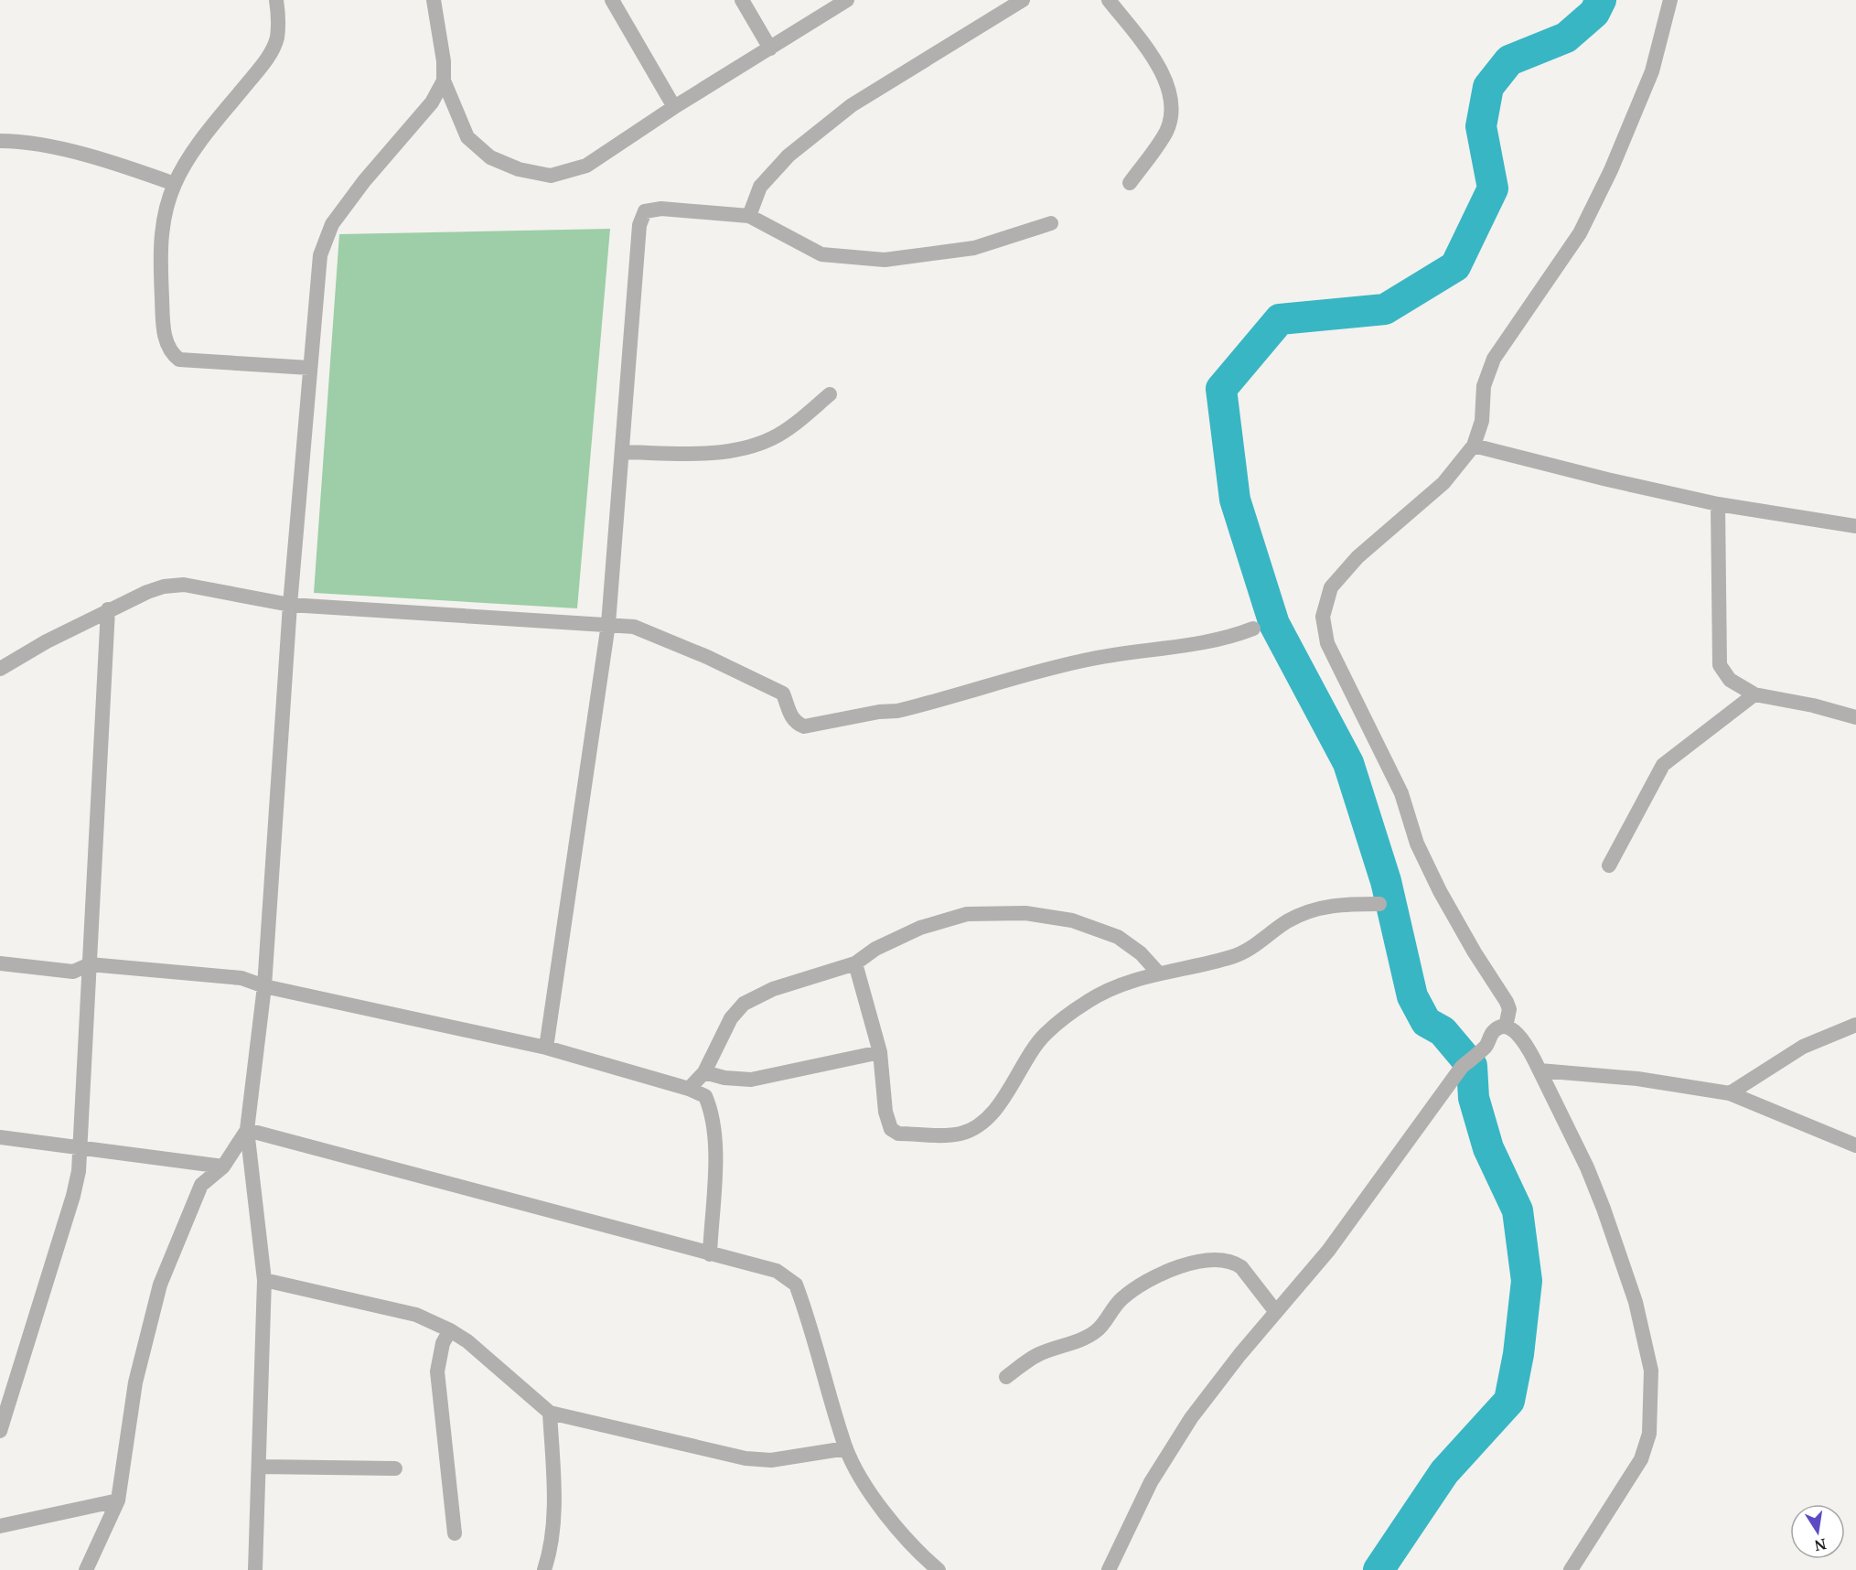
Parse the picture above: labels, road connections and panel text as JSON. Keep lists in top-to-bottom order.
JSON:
{
  "north": "bottom"
}
